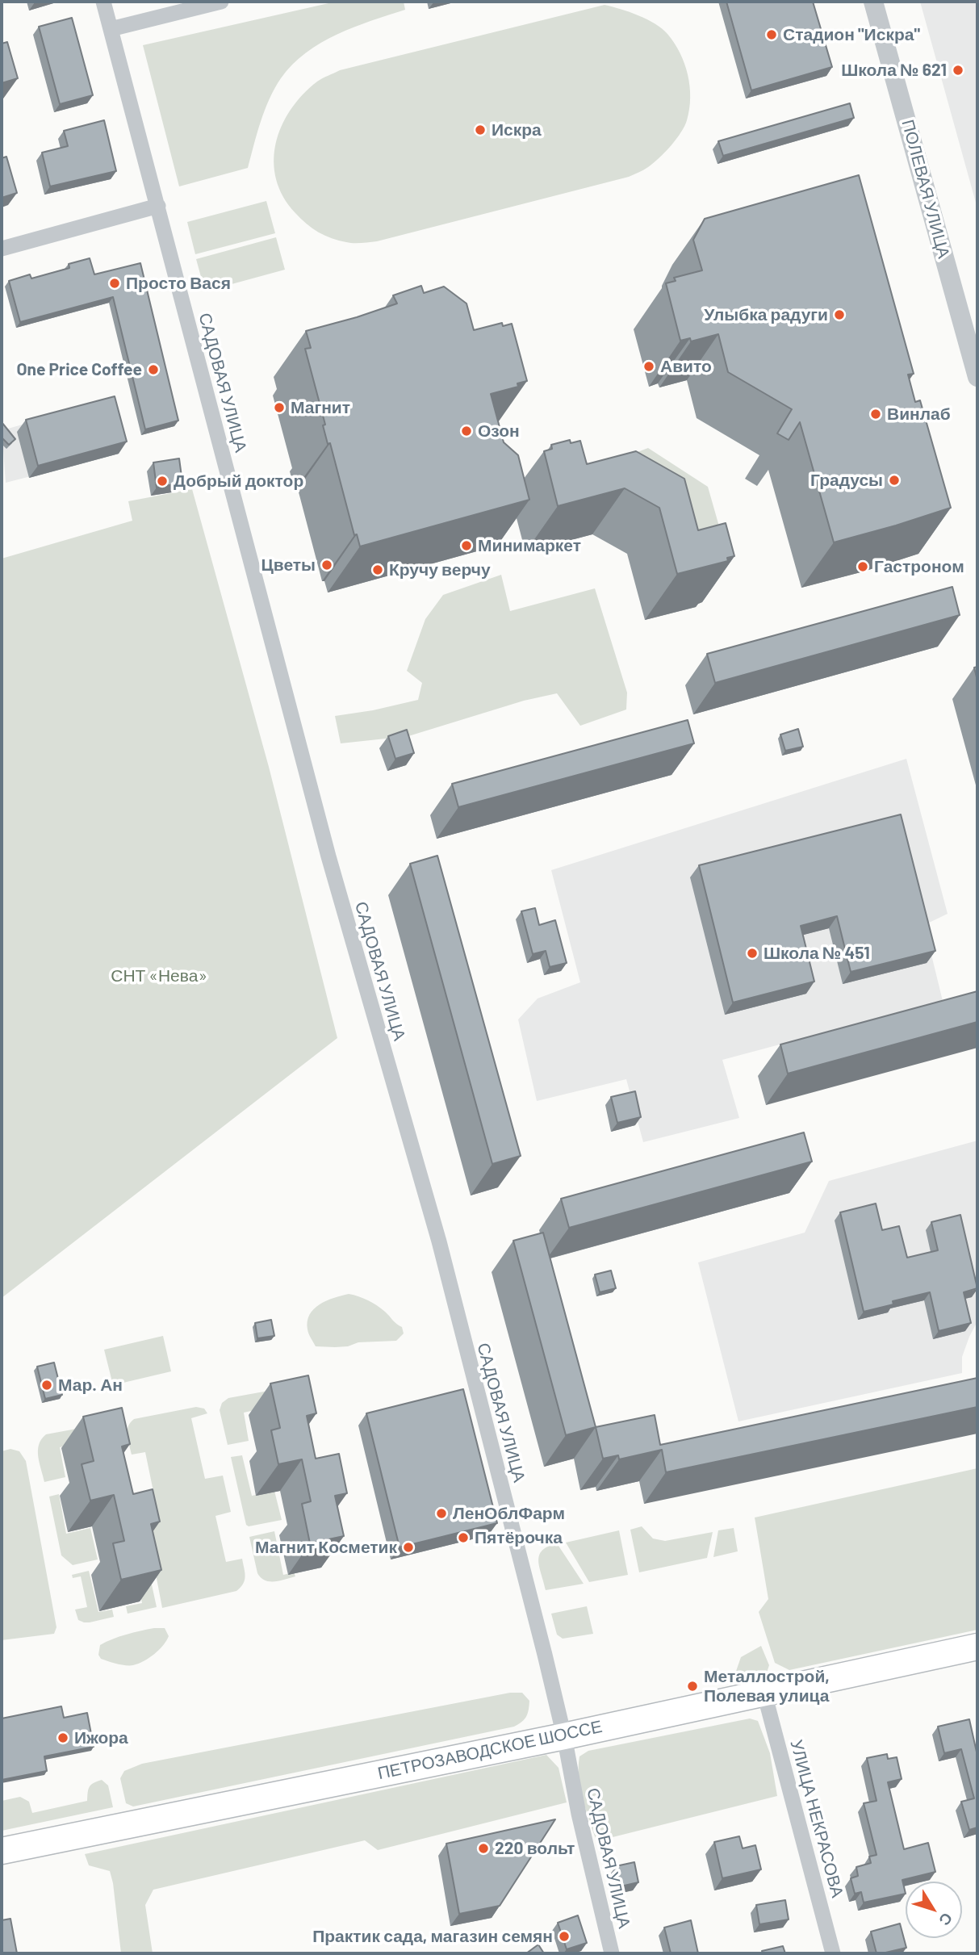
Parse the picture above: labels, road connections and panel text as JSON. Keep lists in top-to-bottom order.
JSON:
{
  "streets": {
    "main road": ["ПЕТРОЗАВОДСКОЕ ШОССЕ"],
    "street": ["ПОЛЕВАЯ УЛИЦА", "САДОВАЯ УЛИЦА", "УЛИЦА НЕКРАСОВА"]
  },
  "crossings": [
    ["САДОВАЯ УЛИЦА", "ПЕТРОЗАВОДСКОЕ ШОССЕ"],
    ["ПЕТРОЗАВОДСКОЕ ШОССЕ", "УЛИЦА НЕКРАСОВА"]
  ],
  "parks": ["СНТ «Нева»"],
  "places": [
    "Стадион \"Искра\"",
    "Школа № 621",
    "Искра",
    "Просто Вася",
    "Улыбка радуги",
    "Авито",
    "One Price Coffee",
    "Магнит",
    "Винлаб",
    "Озон",
    "Градусы",
    "Добрый доктор",
    "Минимаркет",
    "Цветы",
    "Гастроном",
    "Кручу верчу",
    "Школа № 451",
    "Мар. Ан",
    "ЛенОблФарм",
    "Пятёрочка",
    "Магнит Косметик",
    "Металлострой, Полевая улица",
    "Ижора",
    "220 вольт",
    "Практик сада, магазин семян"
  ],
  "north": "bottom right"
}
